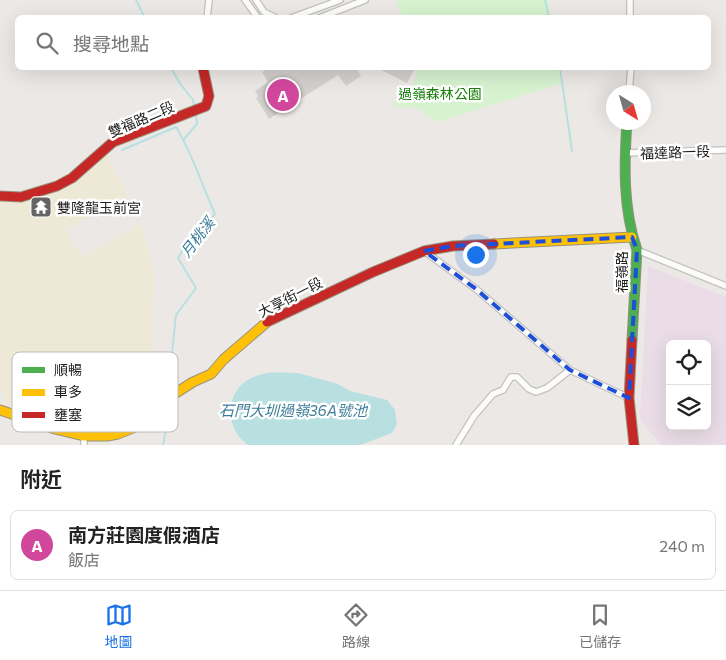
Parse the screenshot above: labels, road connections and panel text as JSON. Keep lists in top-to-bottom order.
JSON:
{
  "streets": {
    "street": [
      "雙福路二段",
      "福達路一段",
      "福嶺路",
      "大享街一段"
    ]
  },
  "crossings": [
    ["福達路一段", "福嶺路"],
    ["福嶺路", "大享街一段"]
  ],
  "water": ["月桃溪", "石門大圳過嶺36A號池"],
  "parks": ["過嶺森林公園"],
  "places": {
    "temple": ["雙隆龍玉前宮"]
  },
  "legend": ["順暢", "車多", "壅塞"],
  "north": "bottom right",
  "page": {
    "search": "搜尋地點",
    "pins": "A",
    "heading": "附近",
    "list": [
      {
        "mark": "A",
        "name": "南方莊園度假酒店",
        "note": "飯店",
        "value": "240 m"
      }
    ],
    "nav": ["地圖", "路線", "已儲存"]
  }
}
